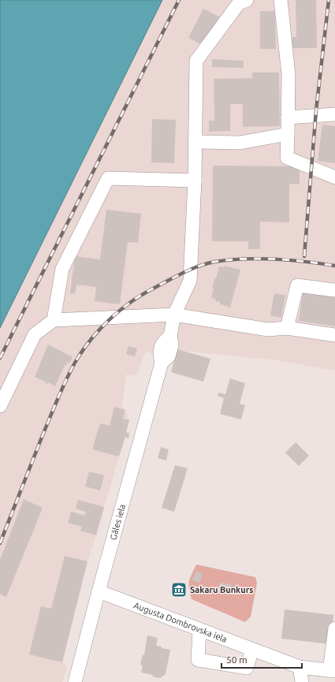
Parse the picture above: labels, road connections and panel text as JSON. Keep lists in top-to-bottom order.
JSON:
{
  "streets": {
    "street": ["Gāles iela", "Augusta Dombrovska iela"]
  },
  "crossings": [
    ["Gāles iela", "Augusta Dombrovska iela"]
  ],
  "places": {
    "museum": ["Sakaru Bunkurs"]
  },
  "scale_bar": "50 m"
}
